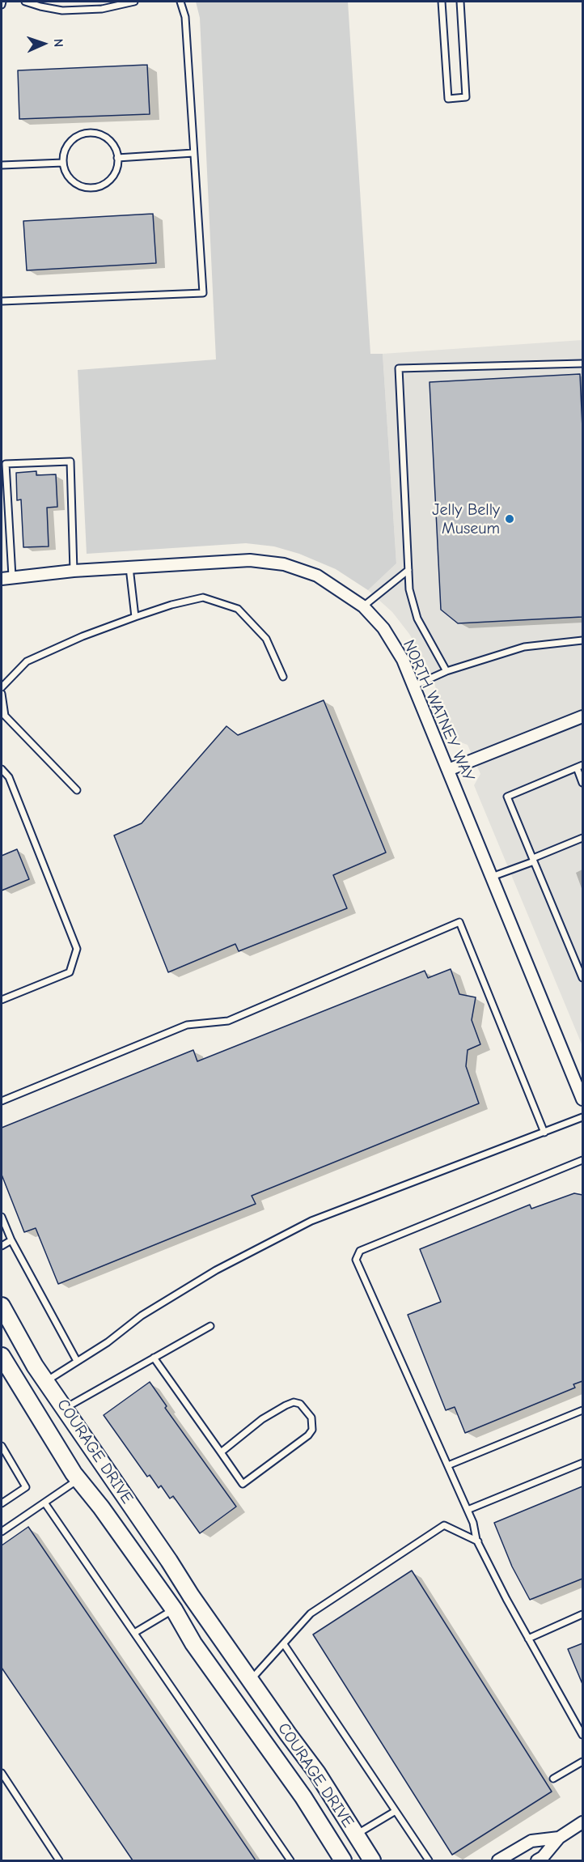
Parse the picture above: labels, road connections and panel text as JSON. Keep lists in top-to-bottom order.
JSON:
{
  "streets": {
    "street": ["NORTH WATNEY WAY", "COURAGE DRIVE"]
  },
  "places": ["Jelly Belly Museum"],
  "north": "right"
}
